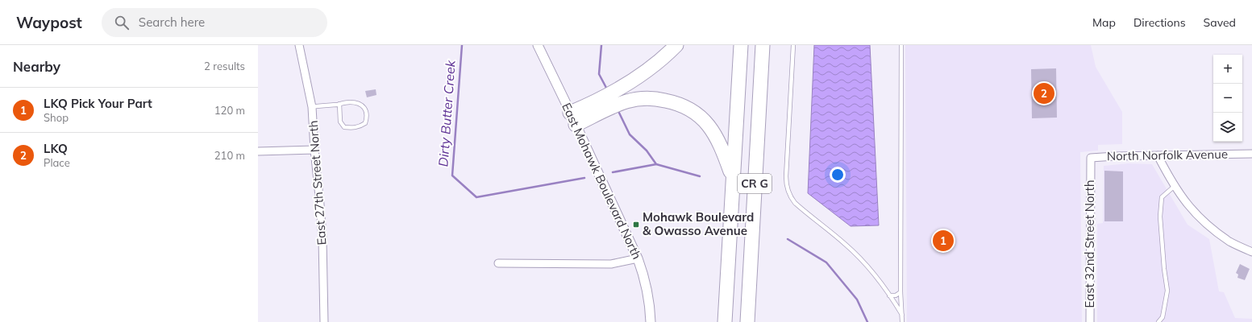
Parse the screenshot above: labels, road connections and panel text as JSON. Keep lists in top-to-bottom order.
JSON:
{
  "streets": {
    "highway": ["CR G"],
    "street": [
      "North Norfolk Avenue",
      "East Mohawk Boulevard North",
      "East 27th Street North",
      "East 32nd Street North"
    ]
  },
  "crossings": [
    ["North Norfolk Avenue", "East 32nd Street North"]
  ],
  "water": ["Dirty Butter Creek"],
  "places": {
    "transit": ["Mohawk Boulevard & Owasso Avenue"]
  },
  "page": {
    "header": "Waypost",
    "search": "Search here",
    "nav": ["Map", "Directions", "Saved"],
    "heading": ["Nearby", "2 results"],
    "map_buttons": ["+", "−"],
    "pins": ["2", "1"],
    "list": [
      {
        "mark": "1",
        "name": "LKQ Pick Your Part",
        "note": "Shop",
        "value": "120 m"
      },
      {
        "mark": "2",
        "name": "LKQ",
        "note": "Place",
        "value": "210 m"
      }
    ]
  }
}
